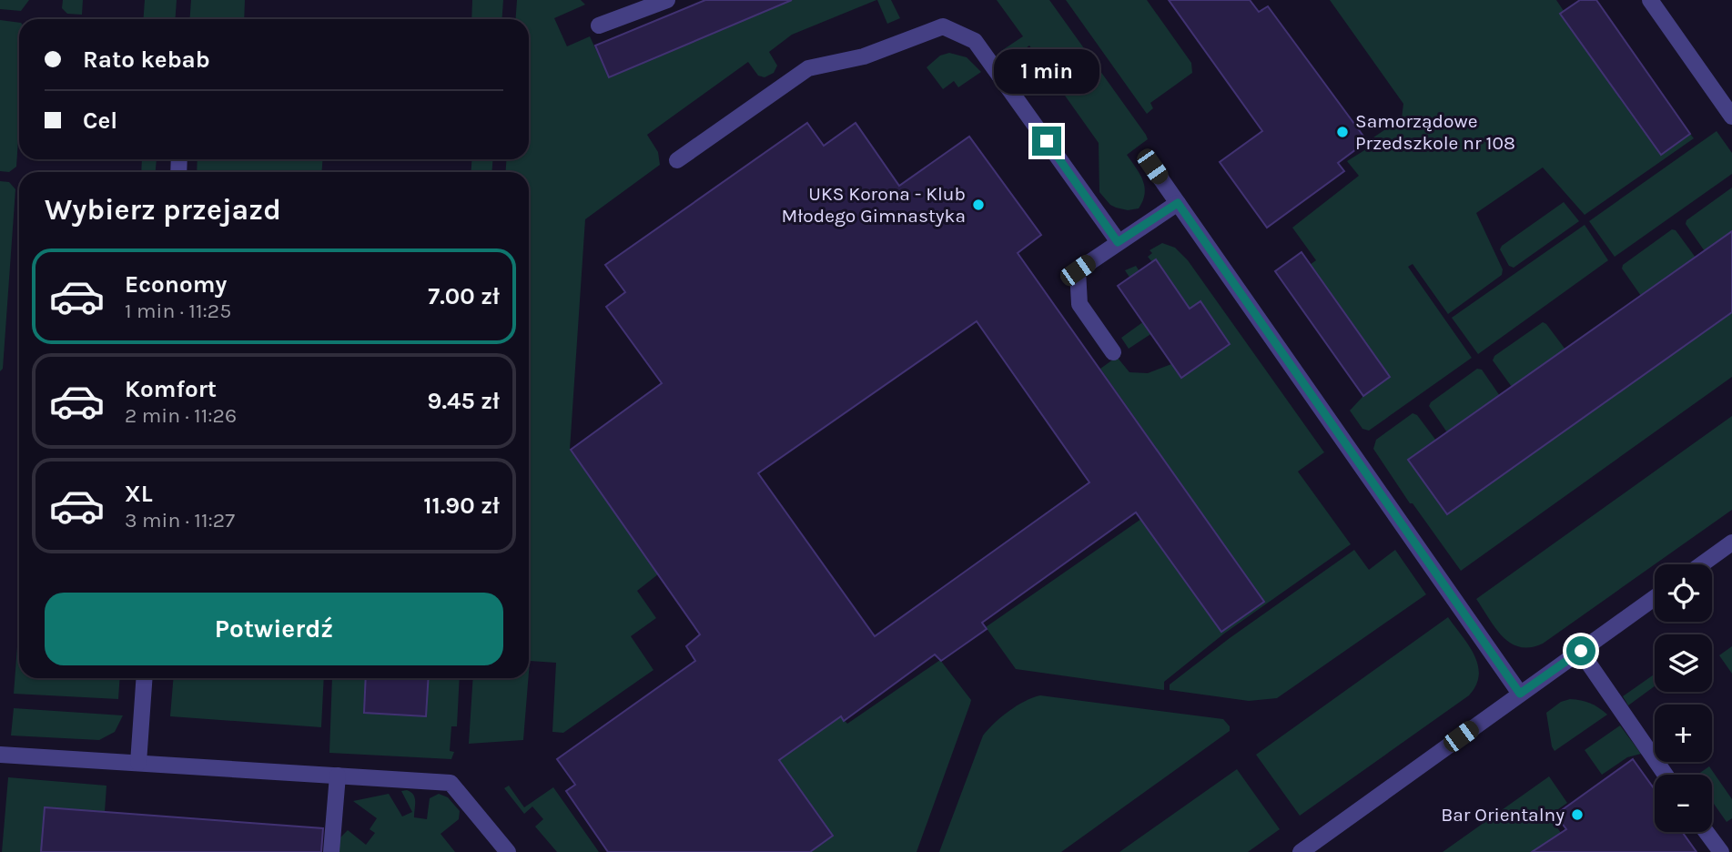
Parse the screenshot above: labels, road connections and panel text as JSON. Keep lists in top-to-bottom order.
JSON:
{
  "places": ["Samorządowe Przedszkole nr 108", "UKS Korona - Klub Młodego Gimnastyka", "Bar Orientalny"],
  "page": {
    "banner": ["Rato kebab", "Cel"],
    "bubble": "1 min",
    "heading": "Wybierz przejazd",
    "list": [
      {
        "name": "Economy",
        "note": "1 min · 11:25",
        "value": "7.00 zł"
      },
      {
        "name": "Komfort",
        "note": "2 min · 11:26",
        "value": "9.45 zł"
      },
      {
        "name": "XL",
        "note": "3 min · 11:27",
        "value": "11.90 zł"
      }
    ],
    "map_buttons": ["+", "−"],
    "buttons": "Potwierdź"
  }
}
